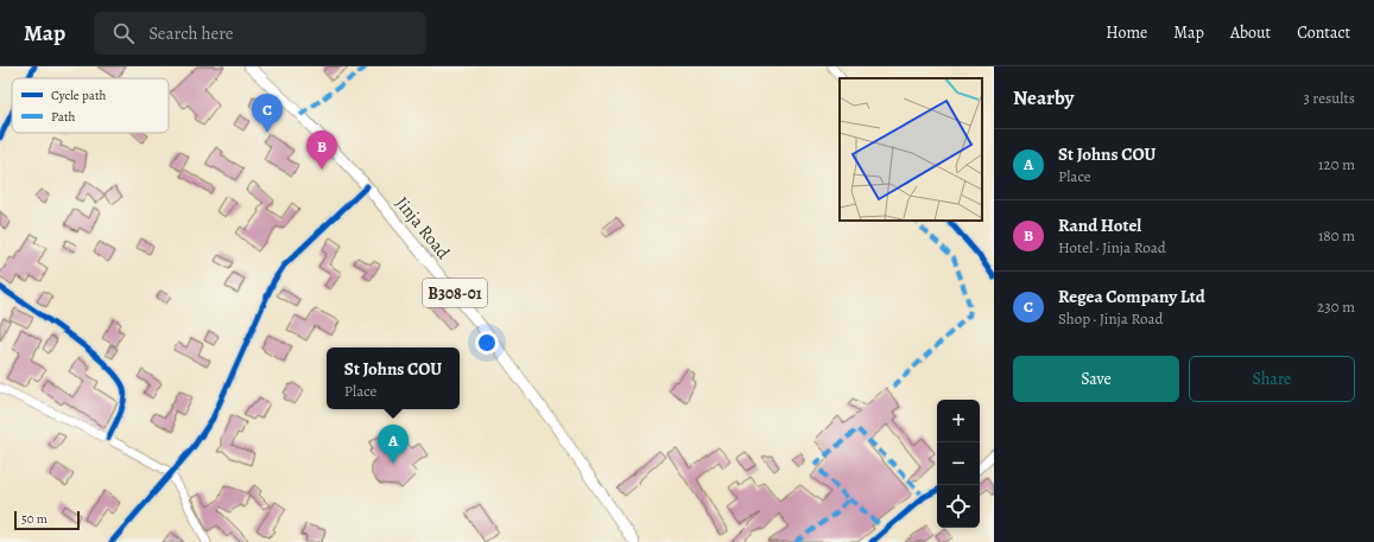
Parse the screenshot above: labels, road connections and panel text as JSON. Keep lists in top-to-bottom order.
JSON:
{
  "streets": {
    "main road": ["Jinja Road", "B308-01"]
  },
  "legend": ["Cycle path", "Path"],
  "scale_bar": "50 m",
  "page": {
    "header": "Map",
    "search": "Search here",
    "nav": [
      "Home",
      "Map",
      "About",
      "Contact"
    ],
    "heading": ["Nearby", "3 results"],
    "pins": ["C", "B", "A"],
    "list": [
      {
        "mark": "A",
        "name": "St Johns COU",
        "note": "Place",
        "value": "120 m"
      },
      {
        "mark": "B",
        "name": "Rand Hotel",
        "note": "Hotel · Jinja Road",
        "value": "180 m"
      },
      {
        "mark": "C",
        "name": "Regea Company Ltd",
        "note": "Shop · Jinja Road",
        "value": "230 m"
      }
    ],
    "buttons": ["Save", "Share"],
    "popup": ["St Johns COU", "Place"],
    "map_buttons": ["+", "−"],
    "scale": "50 m"
  }
}
